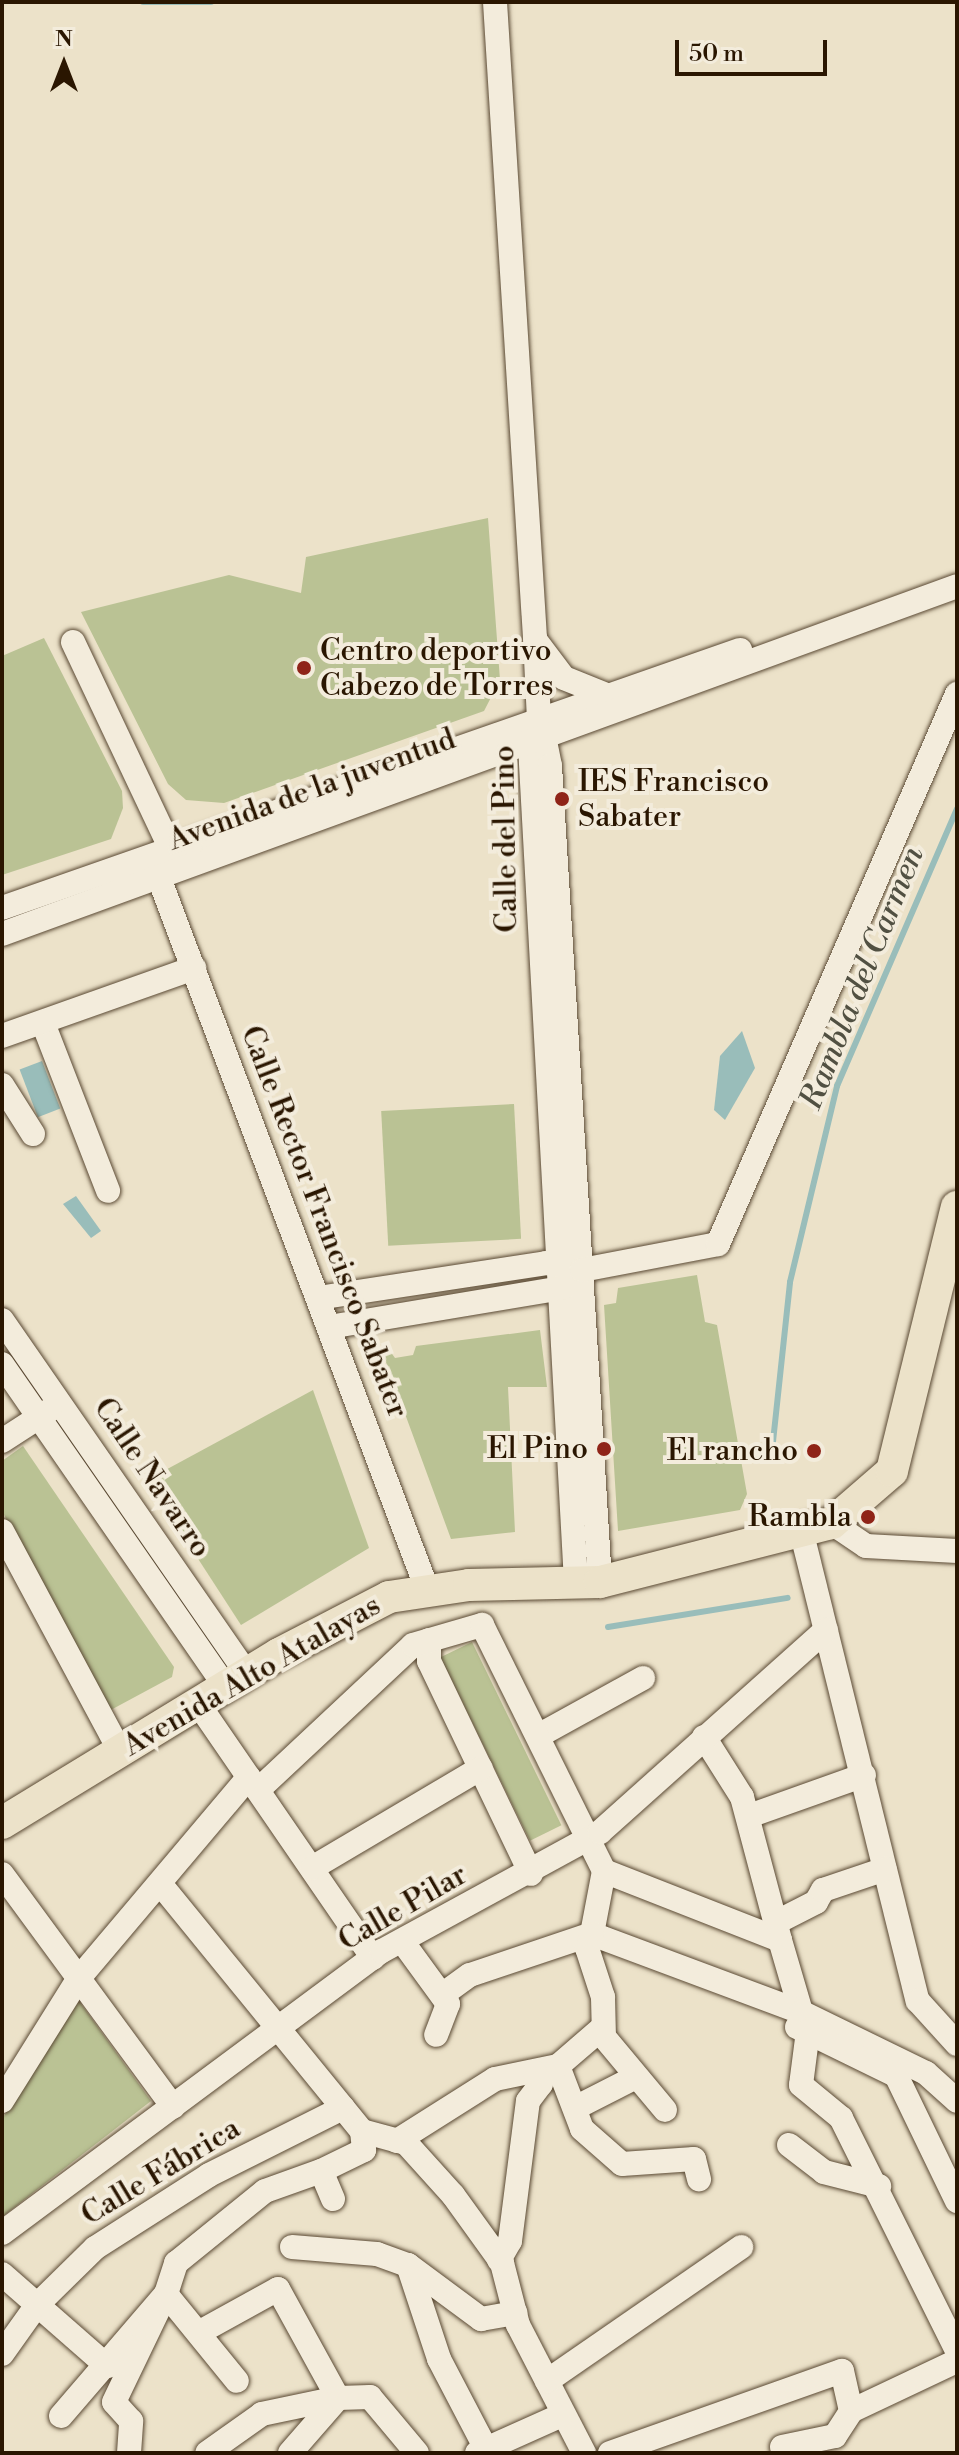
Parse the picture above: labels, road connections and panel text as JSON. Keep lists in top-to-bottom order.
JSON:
{
  "streets": {
    "main road": ["Avenida Alto Atalayas"],
    "street": [
      "Avenida de la juventud",
      "Calle del Pino",
      "Calle Rector Francisco Sabater",
      "Calle Navarro",
      "Calle Pilar",
      "Calle Fábrica"
    ]
  },
  "crossings": [
    ["Avenida de la juventud", "Calle del Pino"],
    ["Avenida de la juventud", "Calle Rector Francisco Sabater"],
    ["Calle del Pino", "Avenida Alto Atalayas"],
    ["Calle Rector Francisco Sabater", "Avenida Alto Atalayas"],
    ["Calle Navarro", "Avenida Alto Atalayas"]
  ],
  "water": ["Rambla del Carmen"],
  "places": [
    "Centro deportivo Cabezo de Torres",
    "IES Francisco Sabater",
    "El Pino",
    "El rancho",
    "Rambla"
  ],
  "scale_bar": "50 m",
  "north": "top"
}
